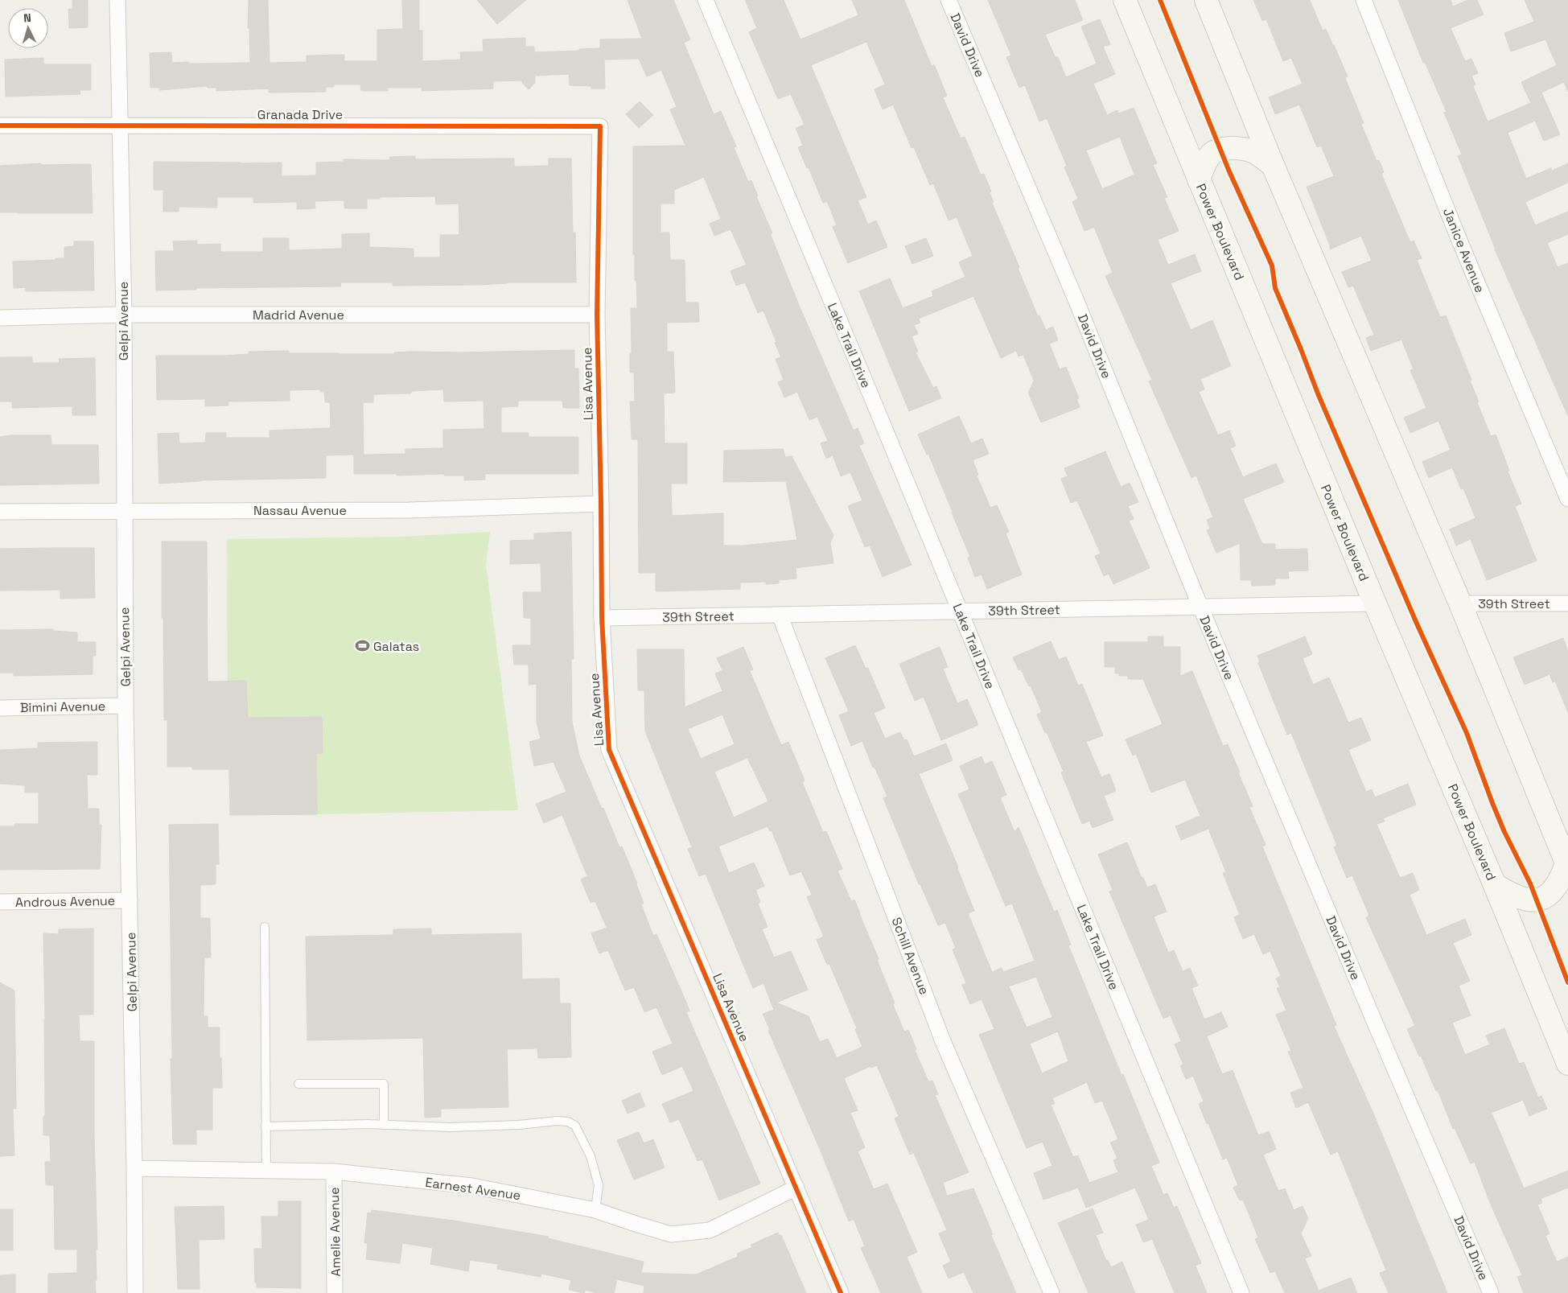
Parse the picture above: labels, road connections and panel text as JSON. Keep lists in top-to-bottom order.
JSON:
{
  "streets": {
    "street": [
      "David Drive",
      "Granada Drive",
      "Power Boulevard",
      "Janice Avenue",
      "Madrid Avenue",
      "Gelpi Avenue",
      "Lake Trail Drive",
      "Lisa Avenue",
      "Nassau Avenue",
      "39th Street",
      "Bimini Avenue",
      "Androus Avenue",
      "Schill Avenue",
      "Earnest Avenue",
      "Amelie Avenue"
    ]
  },
  "crossings": [
    ["David Drive", "39th Street"],
    ["Granada Drive", "Gelpi Avenue"],
    ["Granada Drive", "Lisa Avenue"],
    ["Power Boulevard", "39th Street"],
    ["Madrid Avenue", "Gelpi Avenue"],
    ["Madrid Avenue", "Lisa Avenue"],
    ["Gelpi Avenue", "Nassau Avenue"],
    ["Gelpi Avenue", "Bimini Avenue"],
    ["Gelpi Avenue", "Androus Avenue"],
    ["Gelpi Avenue", "Earnest Avenue"],
    ["Lake Trail Drive", "39th Street"],
    ["Lisa Avenue", "Nassau Avenue"],
    ["Lisa Avenue", "39th Street"],
    ["Lisa Avenue", "Earnest Avenue"],
    ["39th Street", "Schill Avenue"],
    ["Earnest Avenue", "Amelie Avenue"]
  ],
  "places": {
    "sports": ["Galatas"]
  },
  "north": "top"
}
